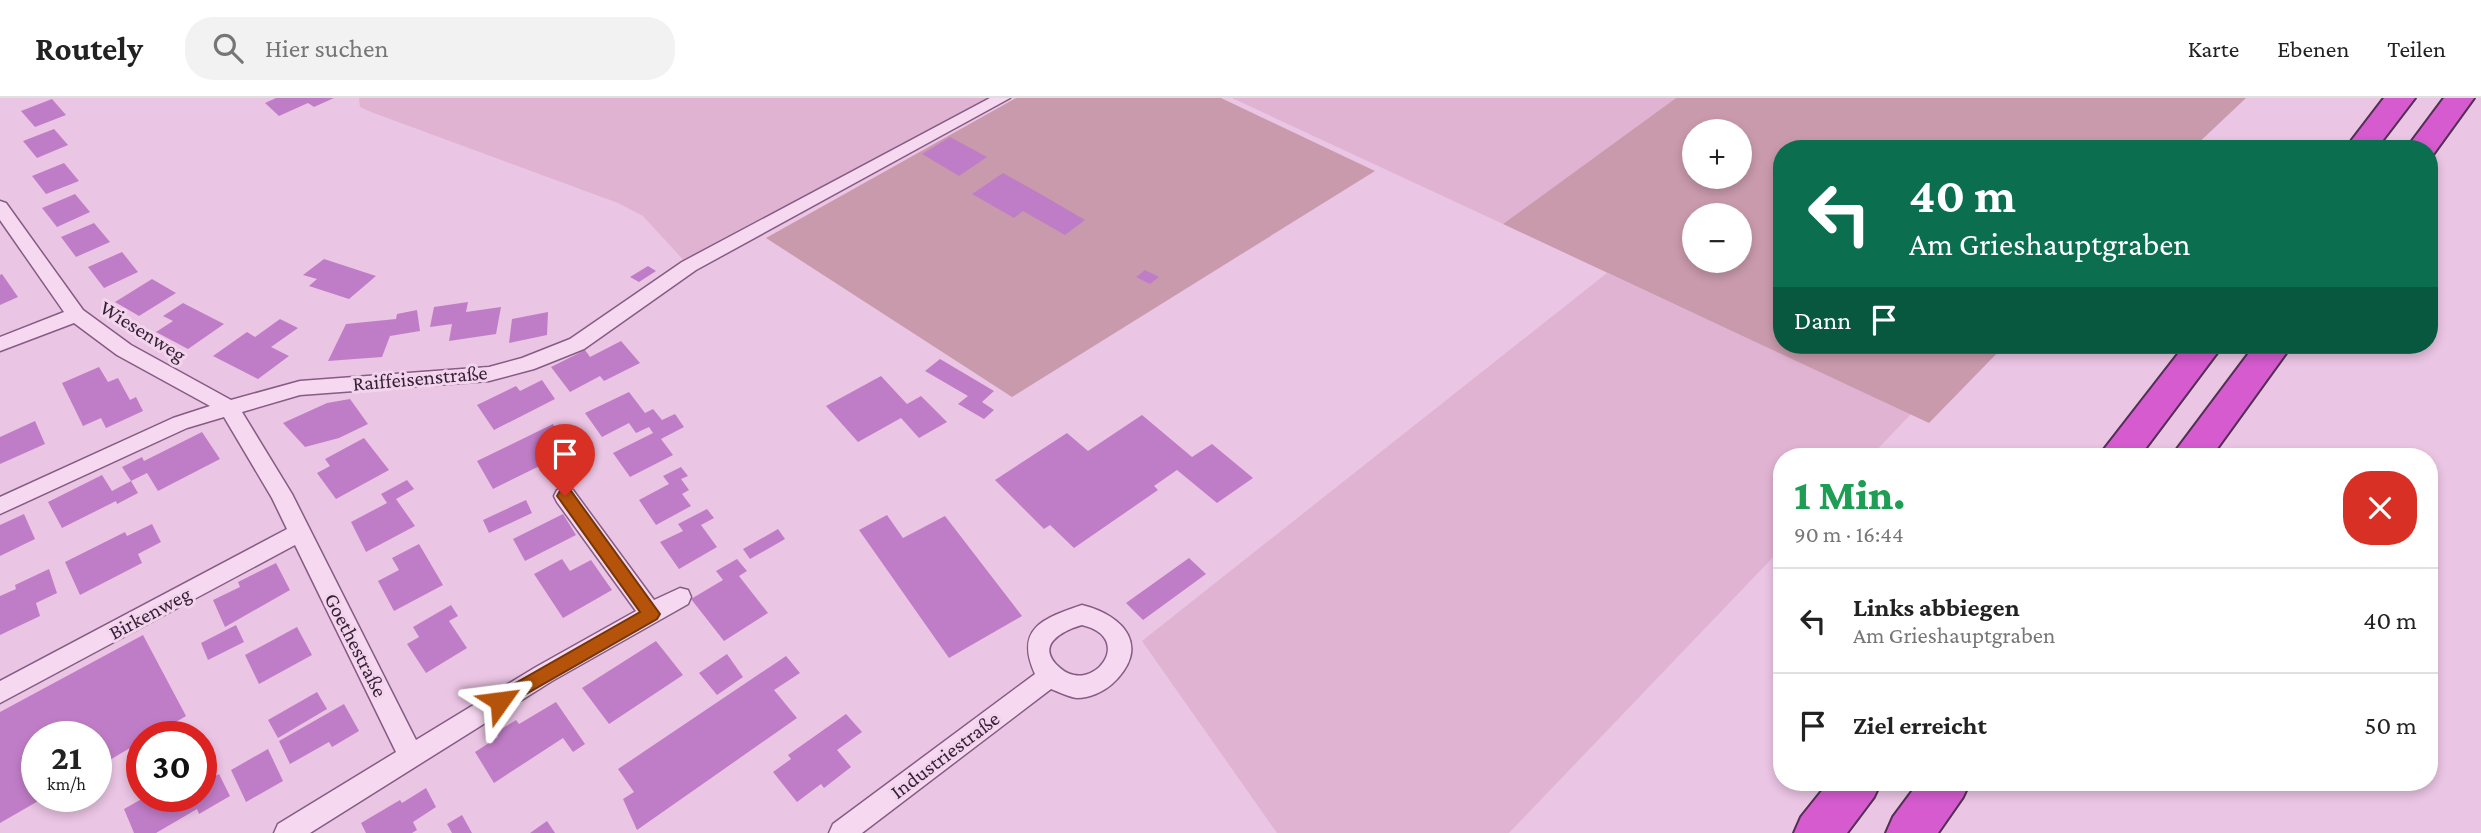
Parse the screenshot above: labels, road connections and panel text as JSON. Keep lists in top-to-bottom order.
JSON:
{
  "streets": {
    "street": [
      "Wiesenweg",
      "Raiffeisenstraße",
      "Birkenweg",
      "Goethestraße",
      "Industriestraße"
    ]
  },
  "crossings": [
    ["Wiesenweg", "Raiffeisenstraße"],
    ["Wiesenweg", "Goethestraße"],
    ["Raiffeisenstraße", "Goethestraße"],
    ["Birkenweg", "Goethestraße"]
  ],
  "page": {
    "header": "Routely",
    "search": "Hier suchen",
    "nav": ["Karte", "Ebenen", "Teilen"],
    "map_buttons": ["+", "−"],
    "turn": ["40 m", "Am Grieshauptgraben"],
    "then": "Dann",
    "heading": ["1 Min.", "90 m · 16:44"],
    "list": [
      {
        "name": "Links abbiegen",
        "note": "Am Grieshauptgraben",
        "value": "40 m"
      },
      {
        "name": "Ziel erreicht",
        "value": "50 m"
      }
    ],
    "speed": "21 km/h",
    "limit": "30"
  }
}
